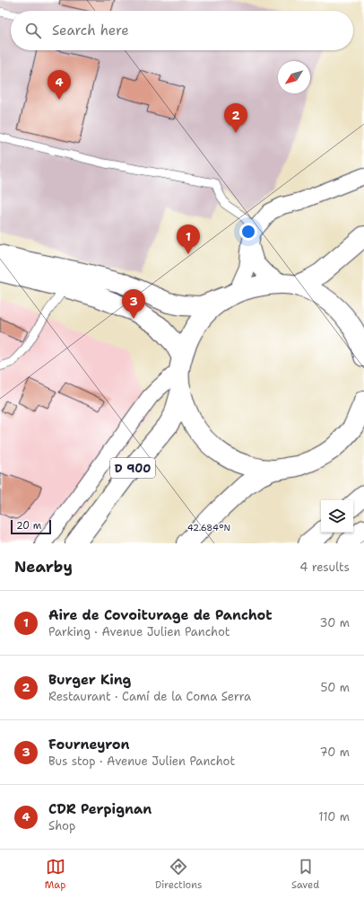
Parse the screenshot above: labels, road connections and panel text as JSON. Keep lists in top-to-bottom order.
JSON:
{
  "streets": {
    "main road": ["D 900"]
  },
  "scale_bar": "20 m",
  "north": "bottom left",
  "page": {
    "search": "Search here",
    "pins": [
      "4",
      "2",
      "1",
      "3"
    ],
    "scale": "20 m",
    "heading": ["Nearby", "4 results"],
    "list": [
      {
        "mark": "1",
        "name": "Aire de Covoiturage de Panchot",
        "note": "Parking · Avenue Julien Panchot",
        "value": "30 m"
      },
      {
        "mark": "2",
        "name": "Burger King",
        "note": "Restaurant · Camí de la Coma Serra",
        "value": "50 m"
      },
      {
        "mark": "3",
        "name": "Fourneyron",
        "note": "Bus stop · Avenue Julien Panchot",
        "value": "70 m"
      },
      {
        "mark": "4",
        "name": "CDR Perpignan",
        "note": "Shop",
        "value": "110 m"
      }
    ],
    "nav": ["Map", "Directions", "Saved"]
  },
  "coordinates": ["42.684°N"]
}
